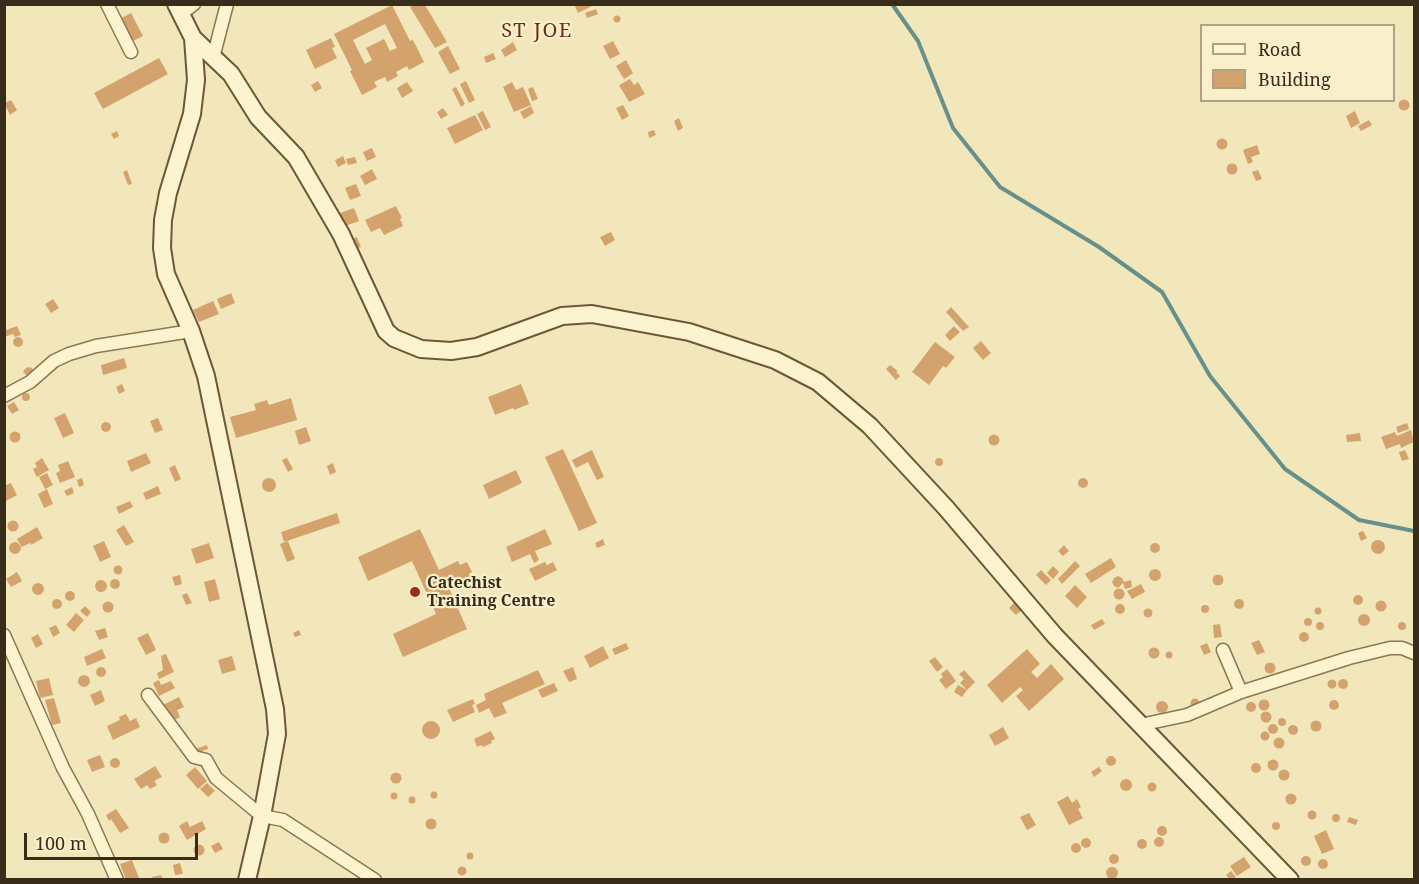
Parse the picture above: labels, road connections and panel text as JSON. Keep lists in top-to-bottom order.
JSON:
{
  "districts": ["ST JOE"],
  "places": ["Catechist Training Centre"],
  "legend": ["Road", "Building"],
  "scale_bar": "100 m"
}
